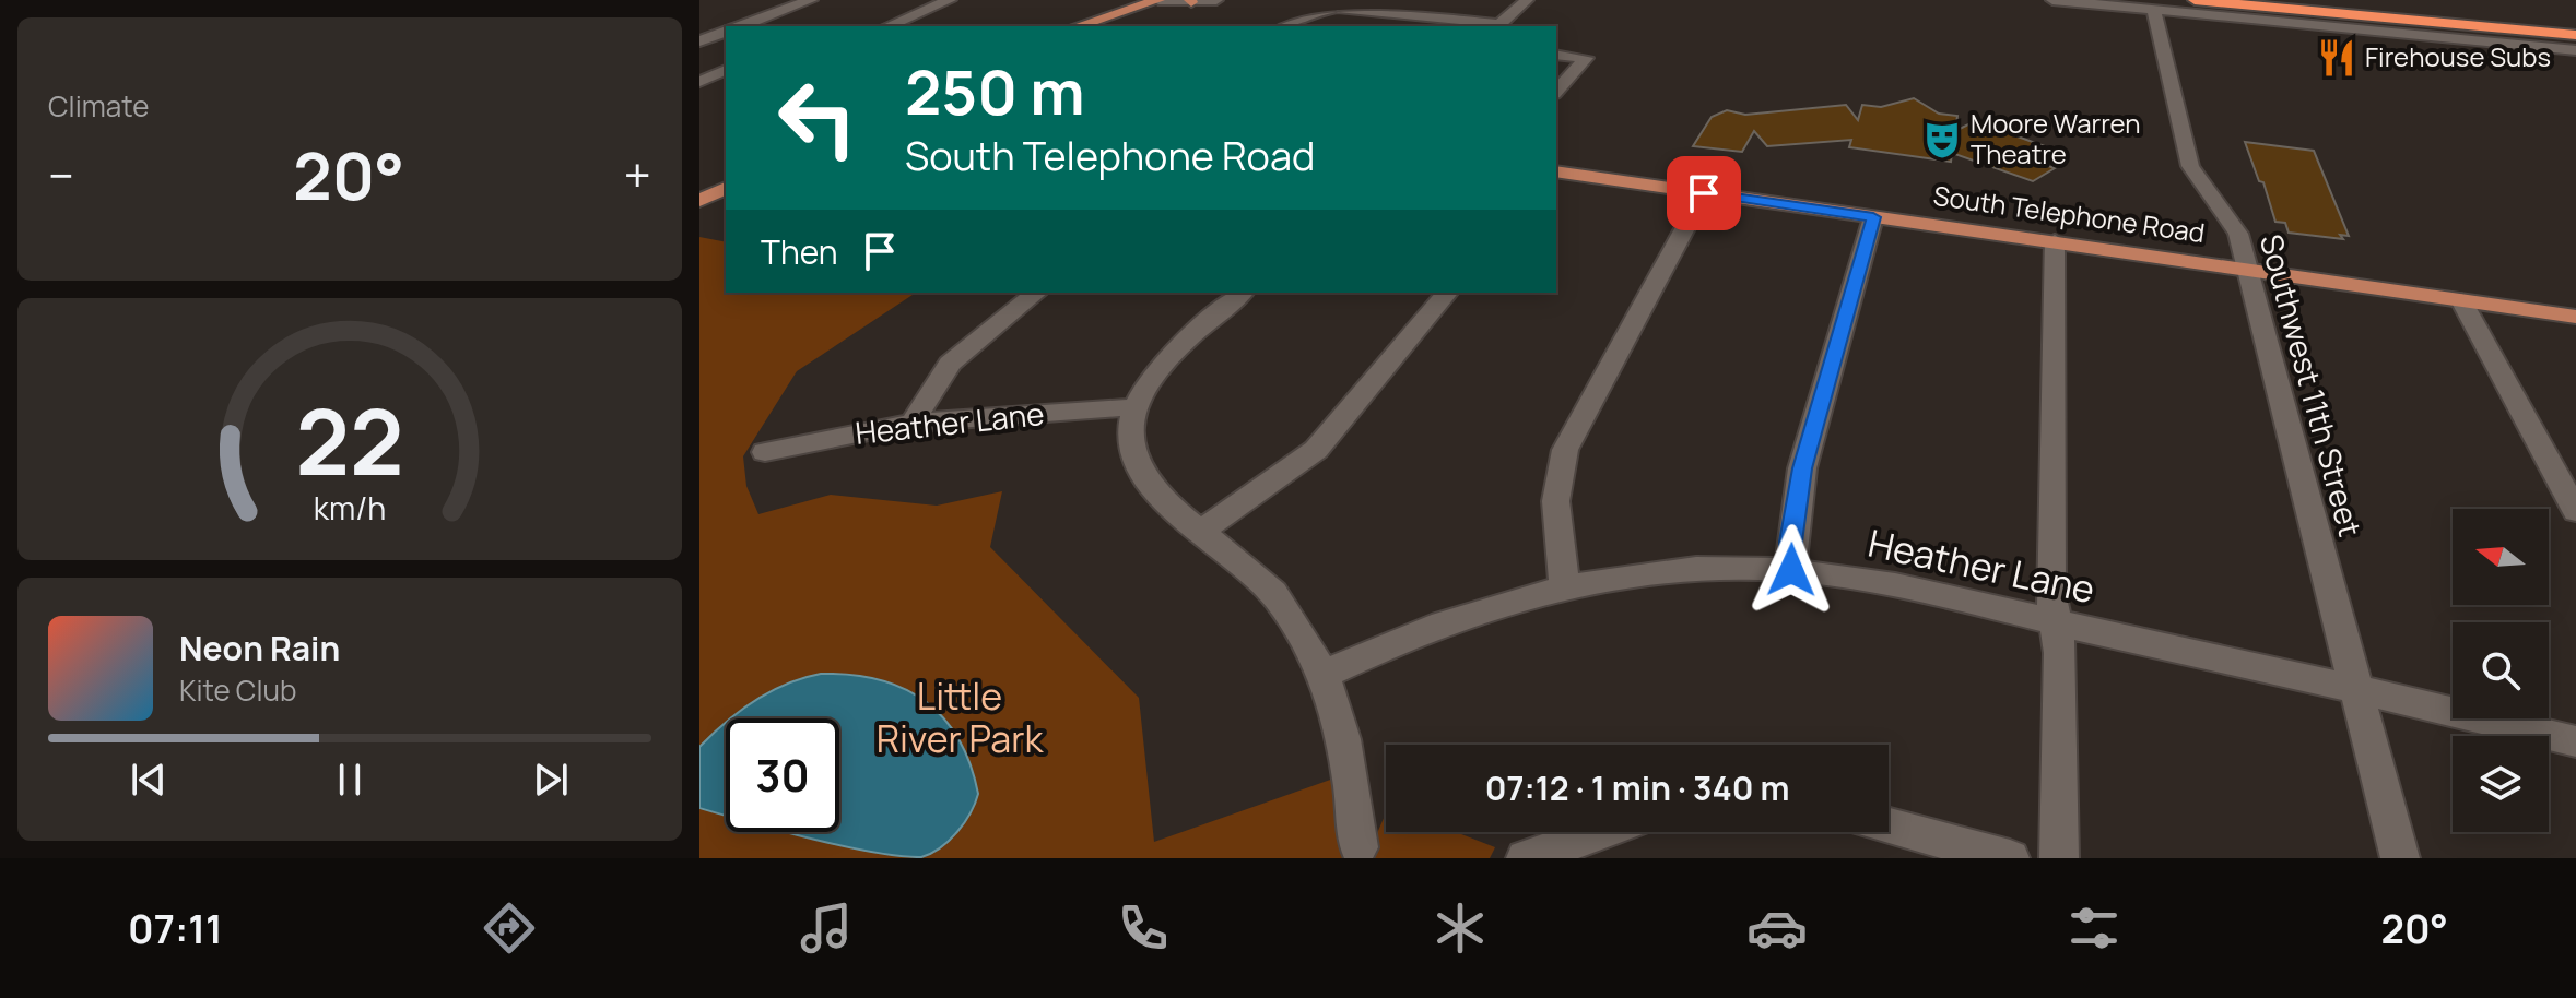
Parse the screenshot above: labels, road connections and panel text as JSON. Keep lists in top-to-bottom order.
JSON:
{
  "streets": {
    "main road": ["South Telephone Road"],
    "street": ["Southwest 11th Street", "Heather Lane"]
  },
  "crossings": [
    ["South Telephone Road", "Southwest 11th Street"],
    ["Southwest 11th Street", "Heather Lane"]
  ],
  "parks": ["Little River Park"],
  "places": {
    "restaurant": ["Firehouse Subs"],
    "theatre": ["Moore Warren Theatre"]
  },
  "north": "left",
  "page": {
    "tile": "Climate",
    "turn": ["250 m", "South Telephone Road"],
    "heat": ["−", "20°", "+"],
    "then": "Then",
    "song": ["Neon Rain", "Kite Club"],
    "limit": "30",
    "trip": "07:12 · 1 min · 340 m",
    "tabs": ["07:11", "20°"],
    "gauge": ["22", "km/h"]
  }
}
